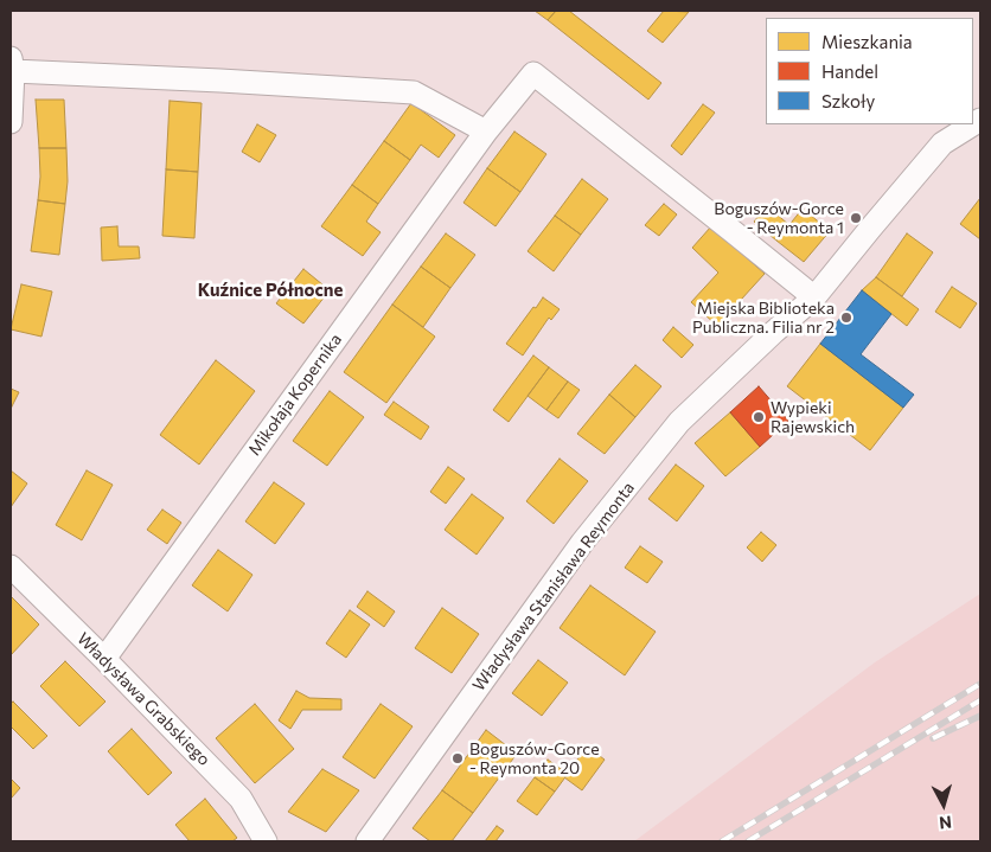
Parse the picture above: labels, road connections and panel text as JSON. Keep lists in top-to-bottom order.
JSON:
{
  "streets": {
    "street": ["Mikołaja Kopernika", "Władysława Stanisława Reymonta", "Władysława Grabskiego"]
  },
  "crossings": [
    ["Mikołaja Kopernika", "Władysława Stanisława Reymonta"],
    ["Mikołaja Kopernika", "Władysława Grabskiego"]
  ],
  "districts": ["Kuźnice Północne"],
  "places": [
    "Boguszów-Gorce - Reymonta 1",
    "Miejska Biblioteka Publiczna. Filia nr 2",
    "Wypieki Rajewskich",
    "Boguszów-Gorce - Reymonta 20"
  ],
  "legend": ["Mieszkania", "Handel", "Szkoły"],
  "north": "bottom"
}
